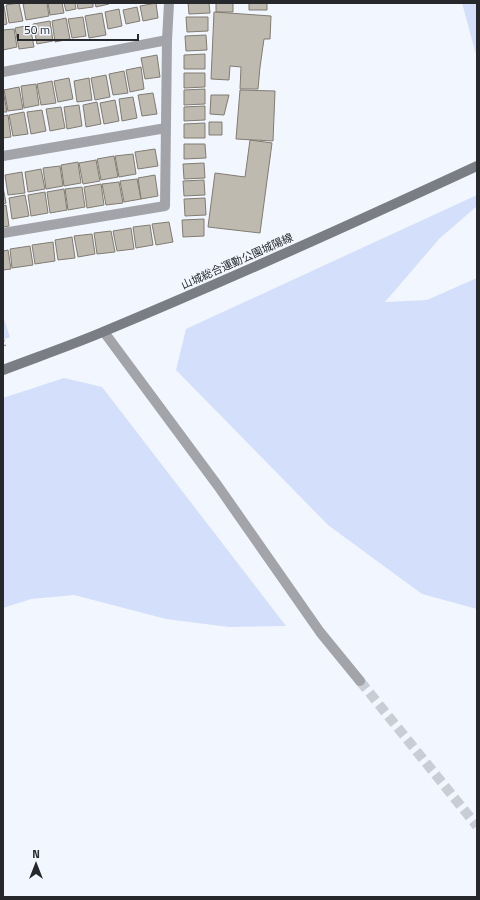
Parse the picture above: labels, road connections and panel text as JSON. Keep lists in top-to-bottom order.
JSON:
{
  "streets": {
    "main road": ["山城総合運動公園城陽線"]
  },
  "scale_bar": "50 m",
  "north": "top"
}
